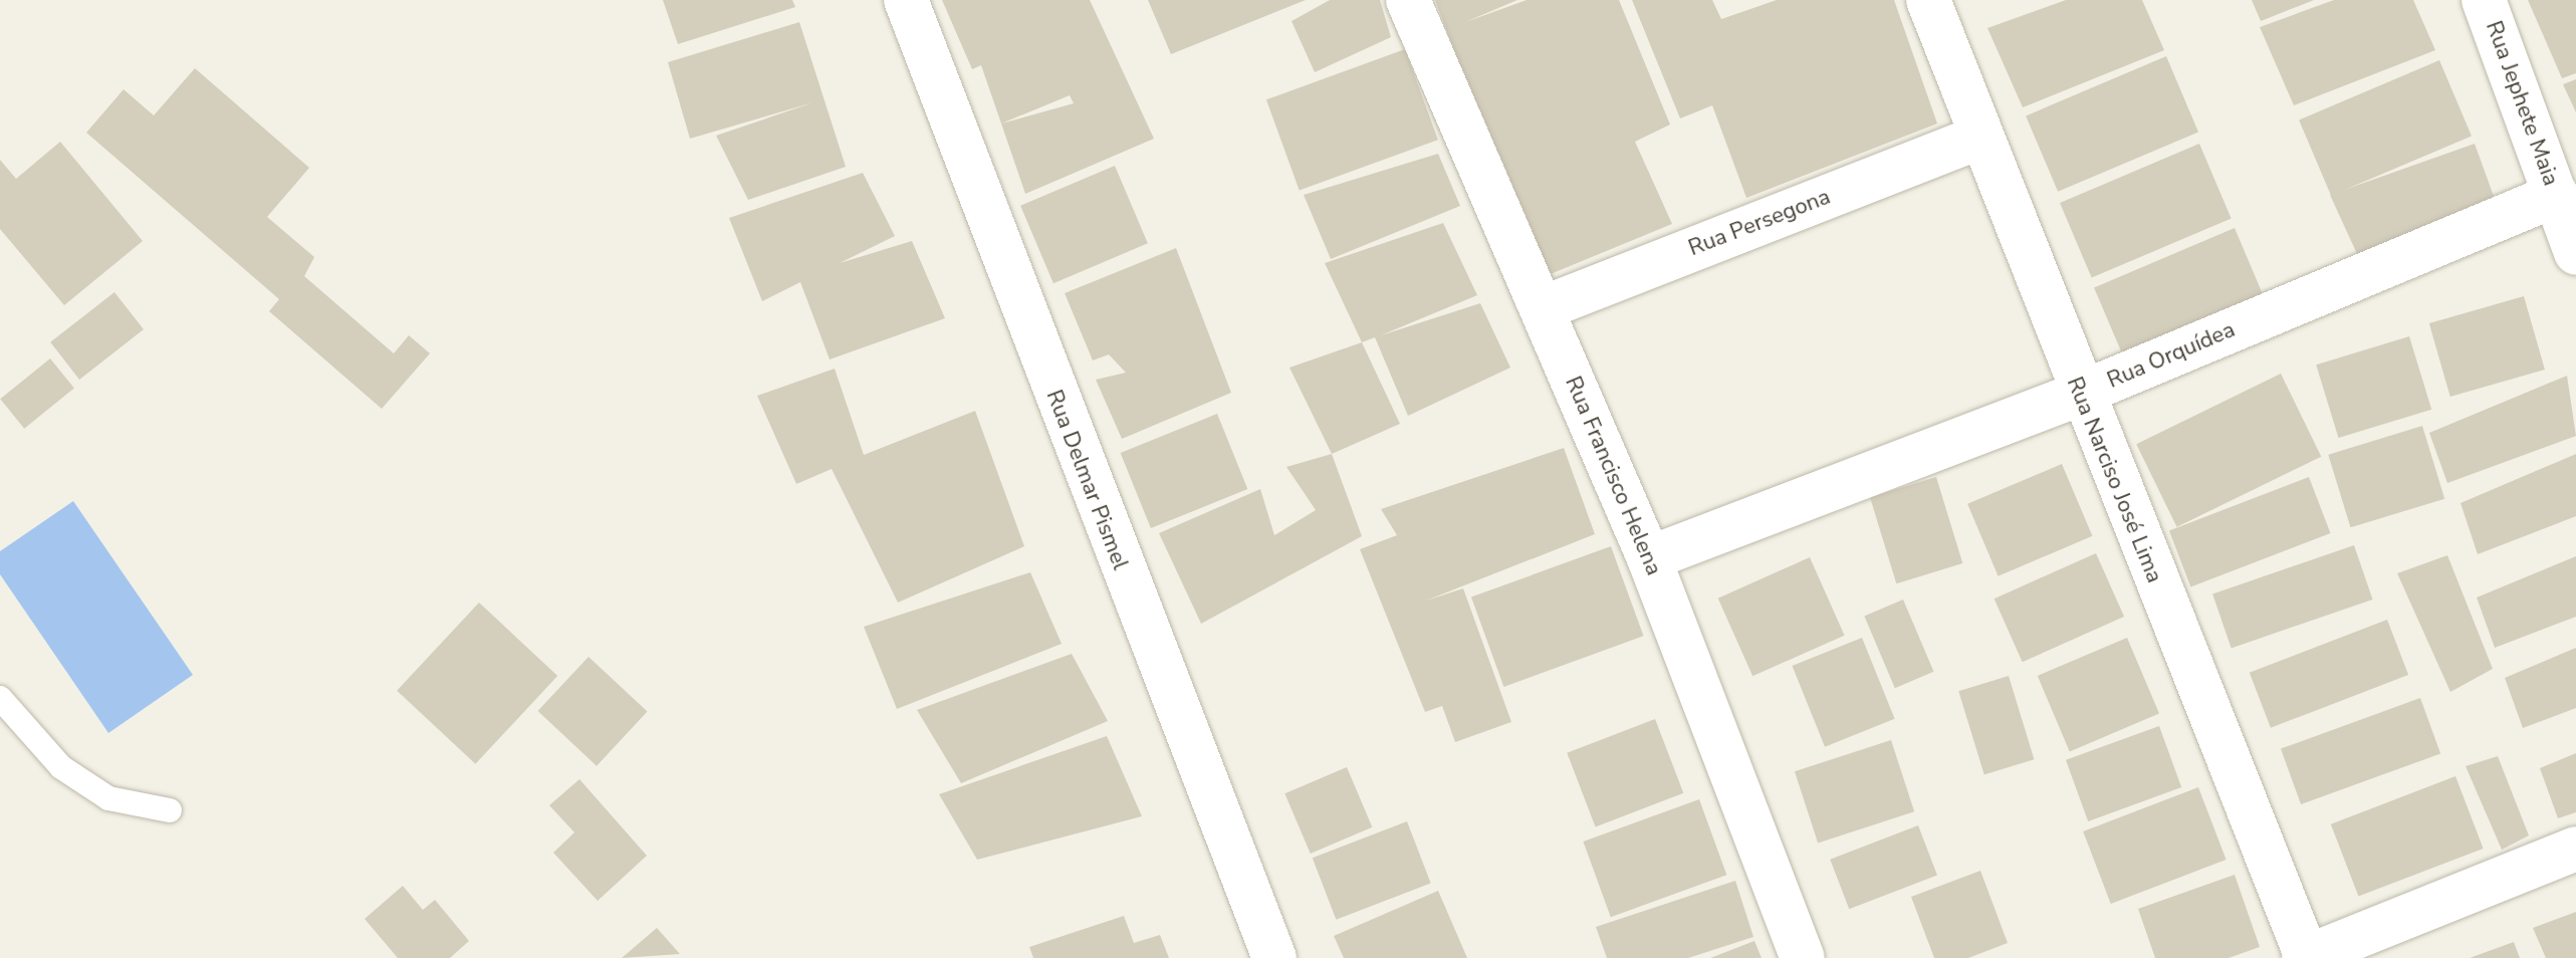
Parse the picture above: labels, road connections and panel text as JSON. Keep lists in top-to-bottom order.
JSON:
{
  "streets": {
    "street": [
      "Rua Jephete Maia",
      "Rua Persegona",
      "Rua Orquídea",
      "Rua Francisco Helena",
      "Rua Delmar Pismel",
      "Rua Narciso José Lima"
    ]
  },
  "crossings": [
    ["Rua Jephete Maia", "Rua Orquídea"],
    ["Rua Persegona", "Rua Francisco Helena"],
    ["Rua Persegona", "Rua Narciso José Lima"],
    ["Rua Orquídea", "Rua Francisco Helena"],
    ["Rua Orquídea", "Rua Narciso José Lima"]
  ]
}
